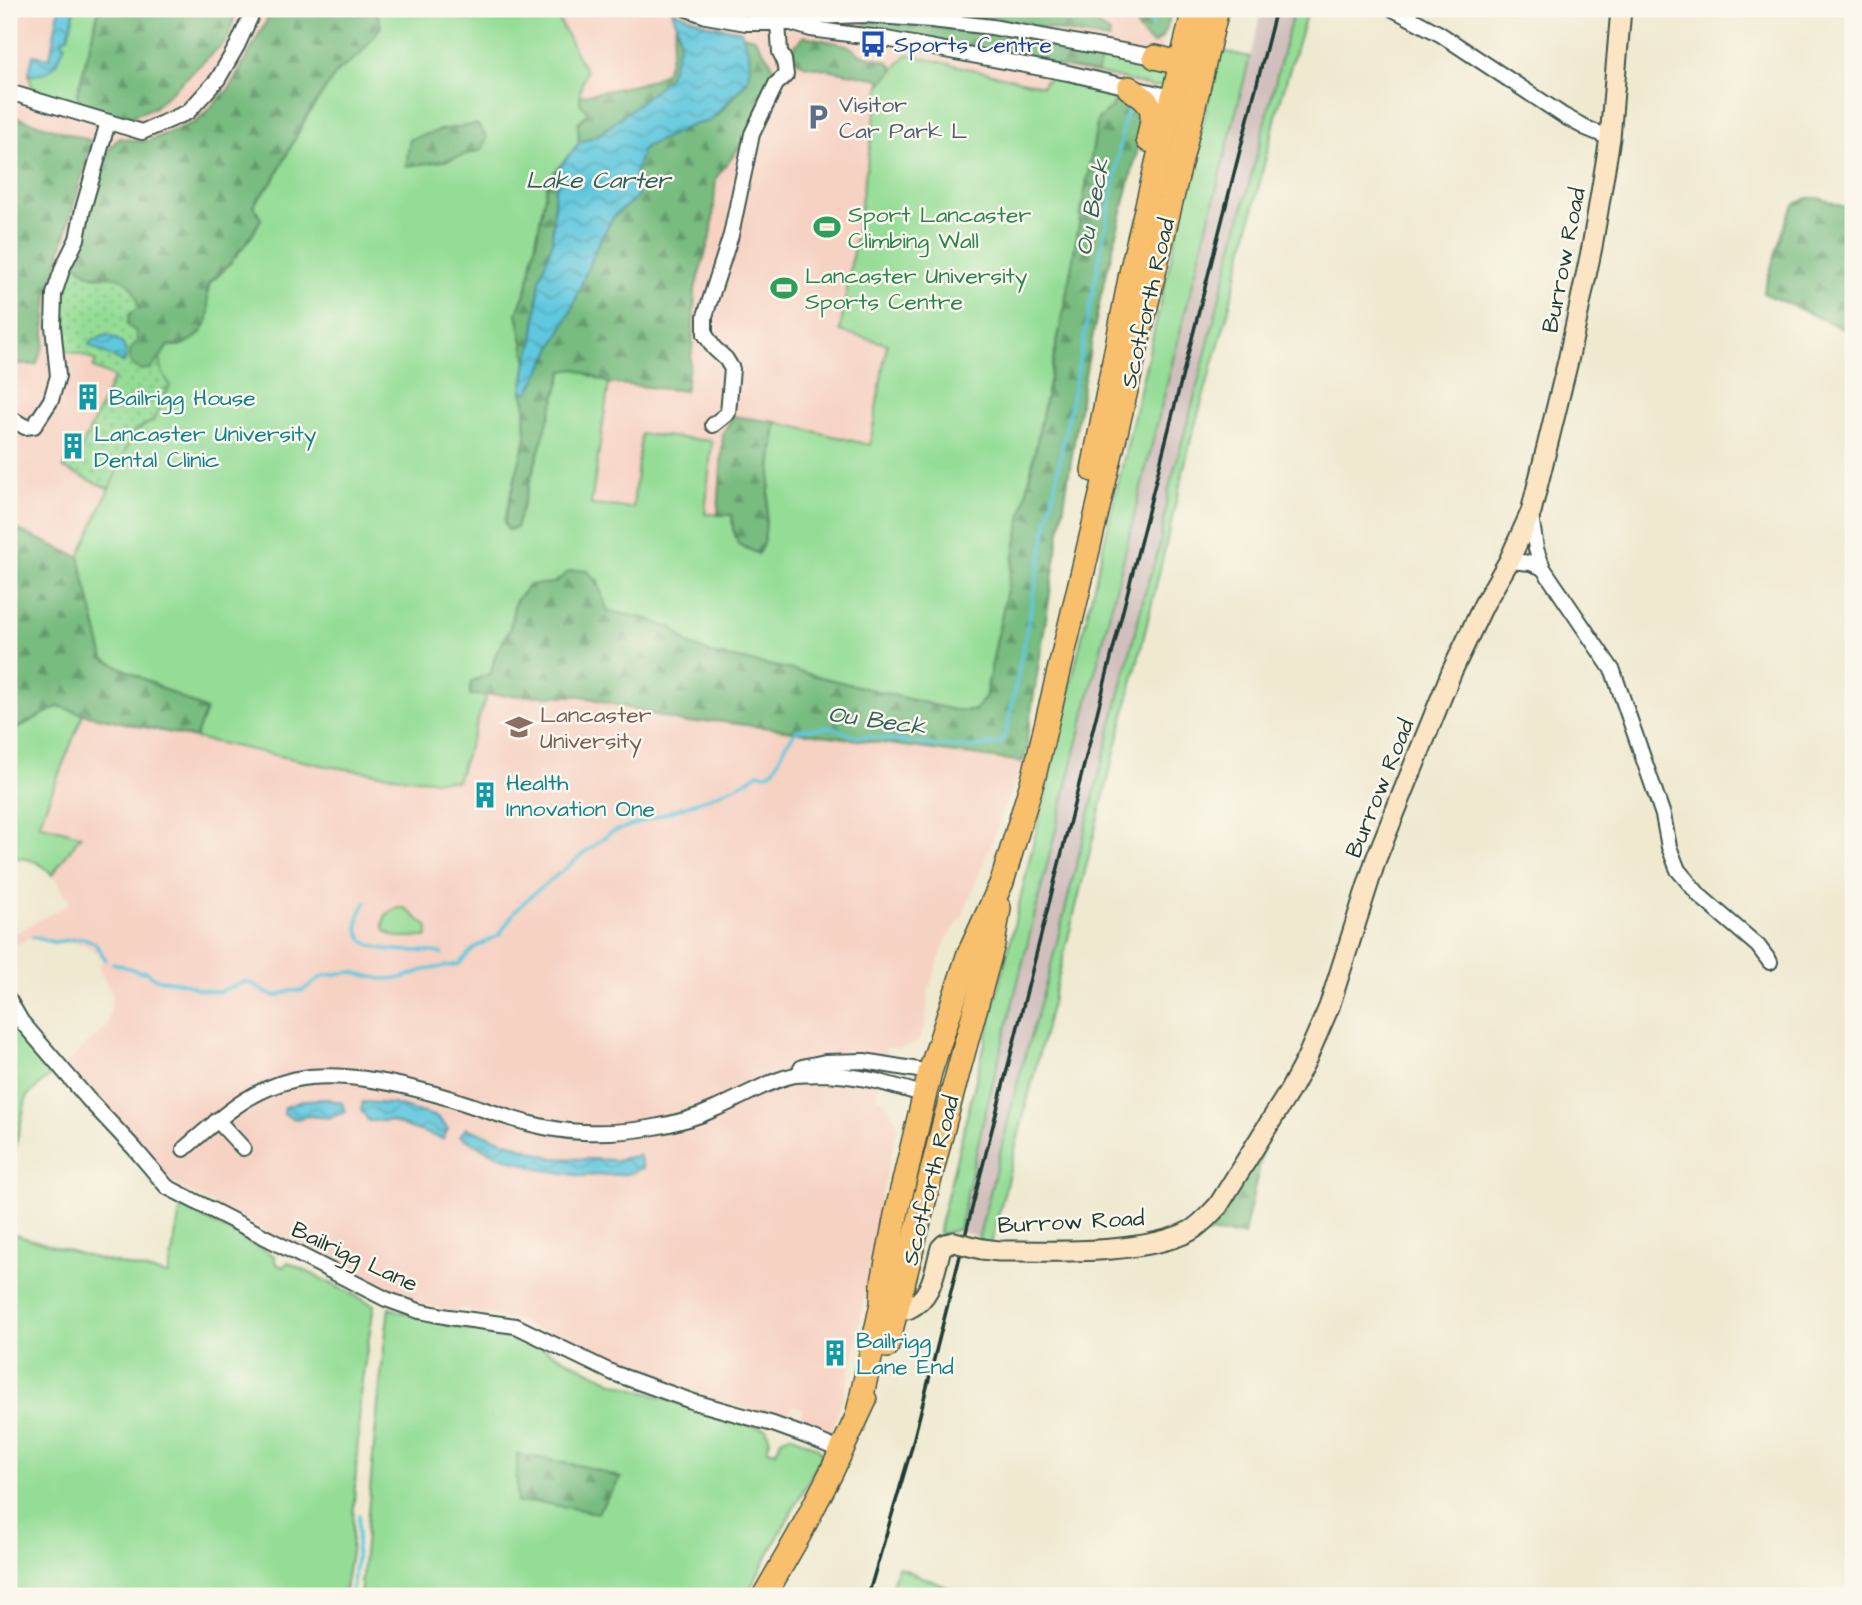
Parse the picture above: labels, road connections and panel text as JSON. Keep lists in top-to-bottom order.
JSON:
{
  "streets": {
    "main road": ["Scotforth Road"],
    "street": ["Burrow Road", "Bailrigg Lane"]
  },
  "crossings": [
    ["Burrow Road", "Scotforth Road"],
    ["Scotforth Road", "Bailrigg Lane"]
  ],
  "water": ["Lake Carter", "Ou Beck"],
  "places": {
    "bus stop": ["Sports Centre"],
    "parking": ["Visitor Car Park L"],
    "sports": ["Sport Lancaster Climbing Wall", "Lancaster University Sports Centre"],
    "building": [
      "Bailrigg House",
      "Lancaster University Dental Clinic",
      "Health Innovation One",
      "Bailrigg Lane End"
    ],
    "school or university": ["Lancaster University"]
  }
}
